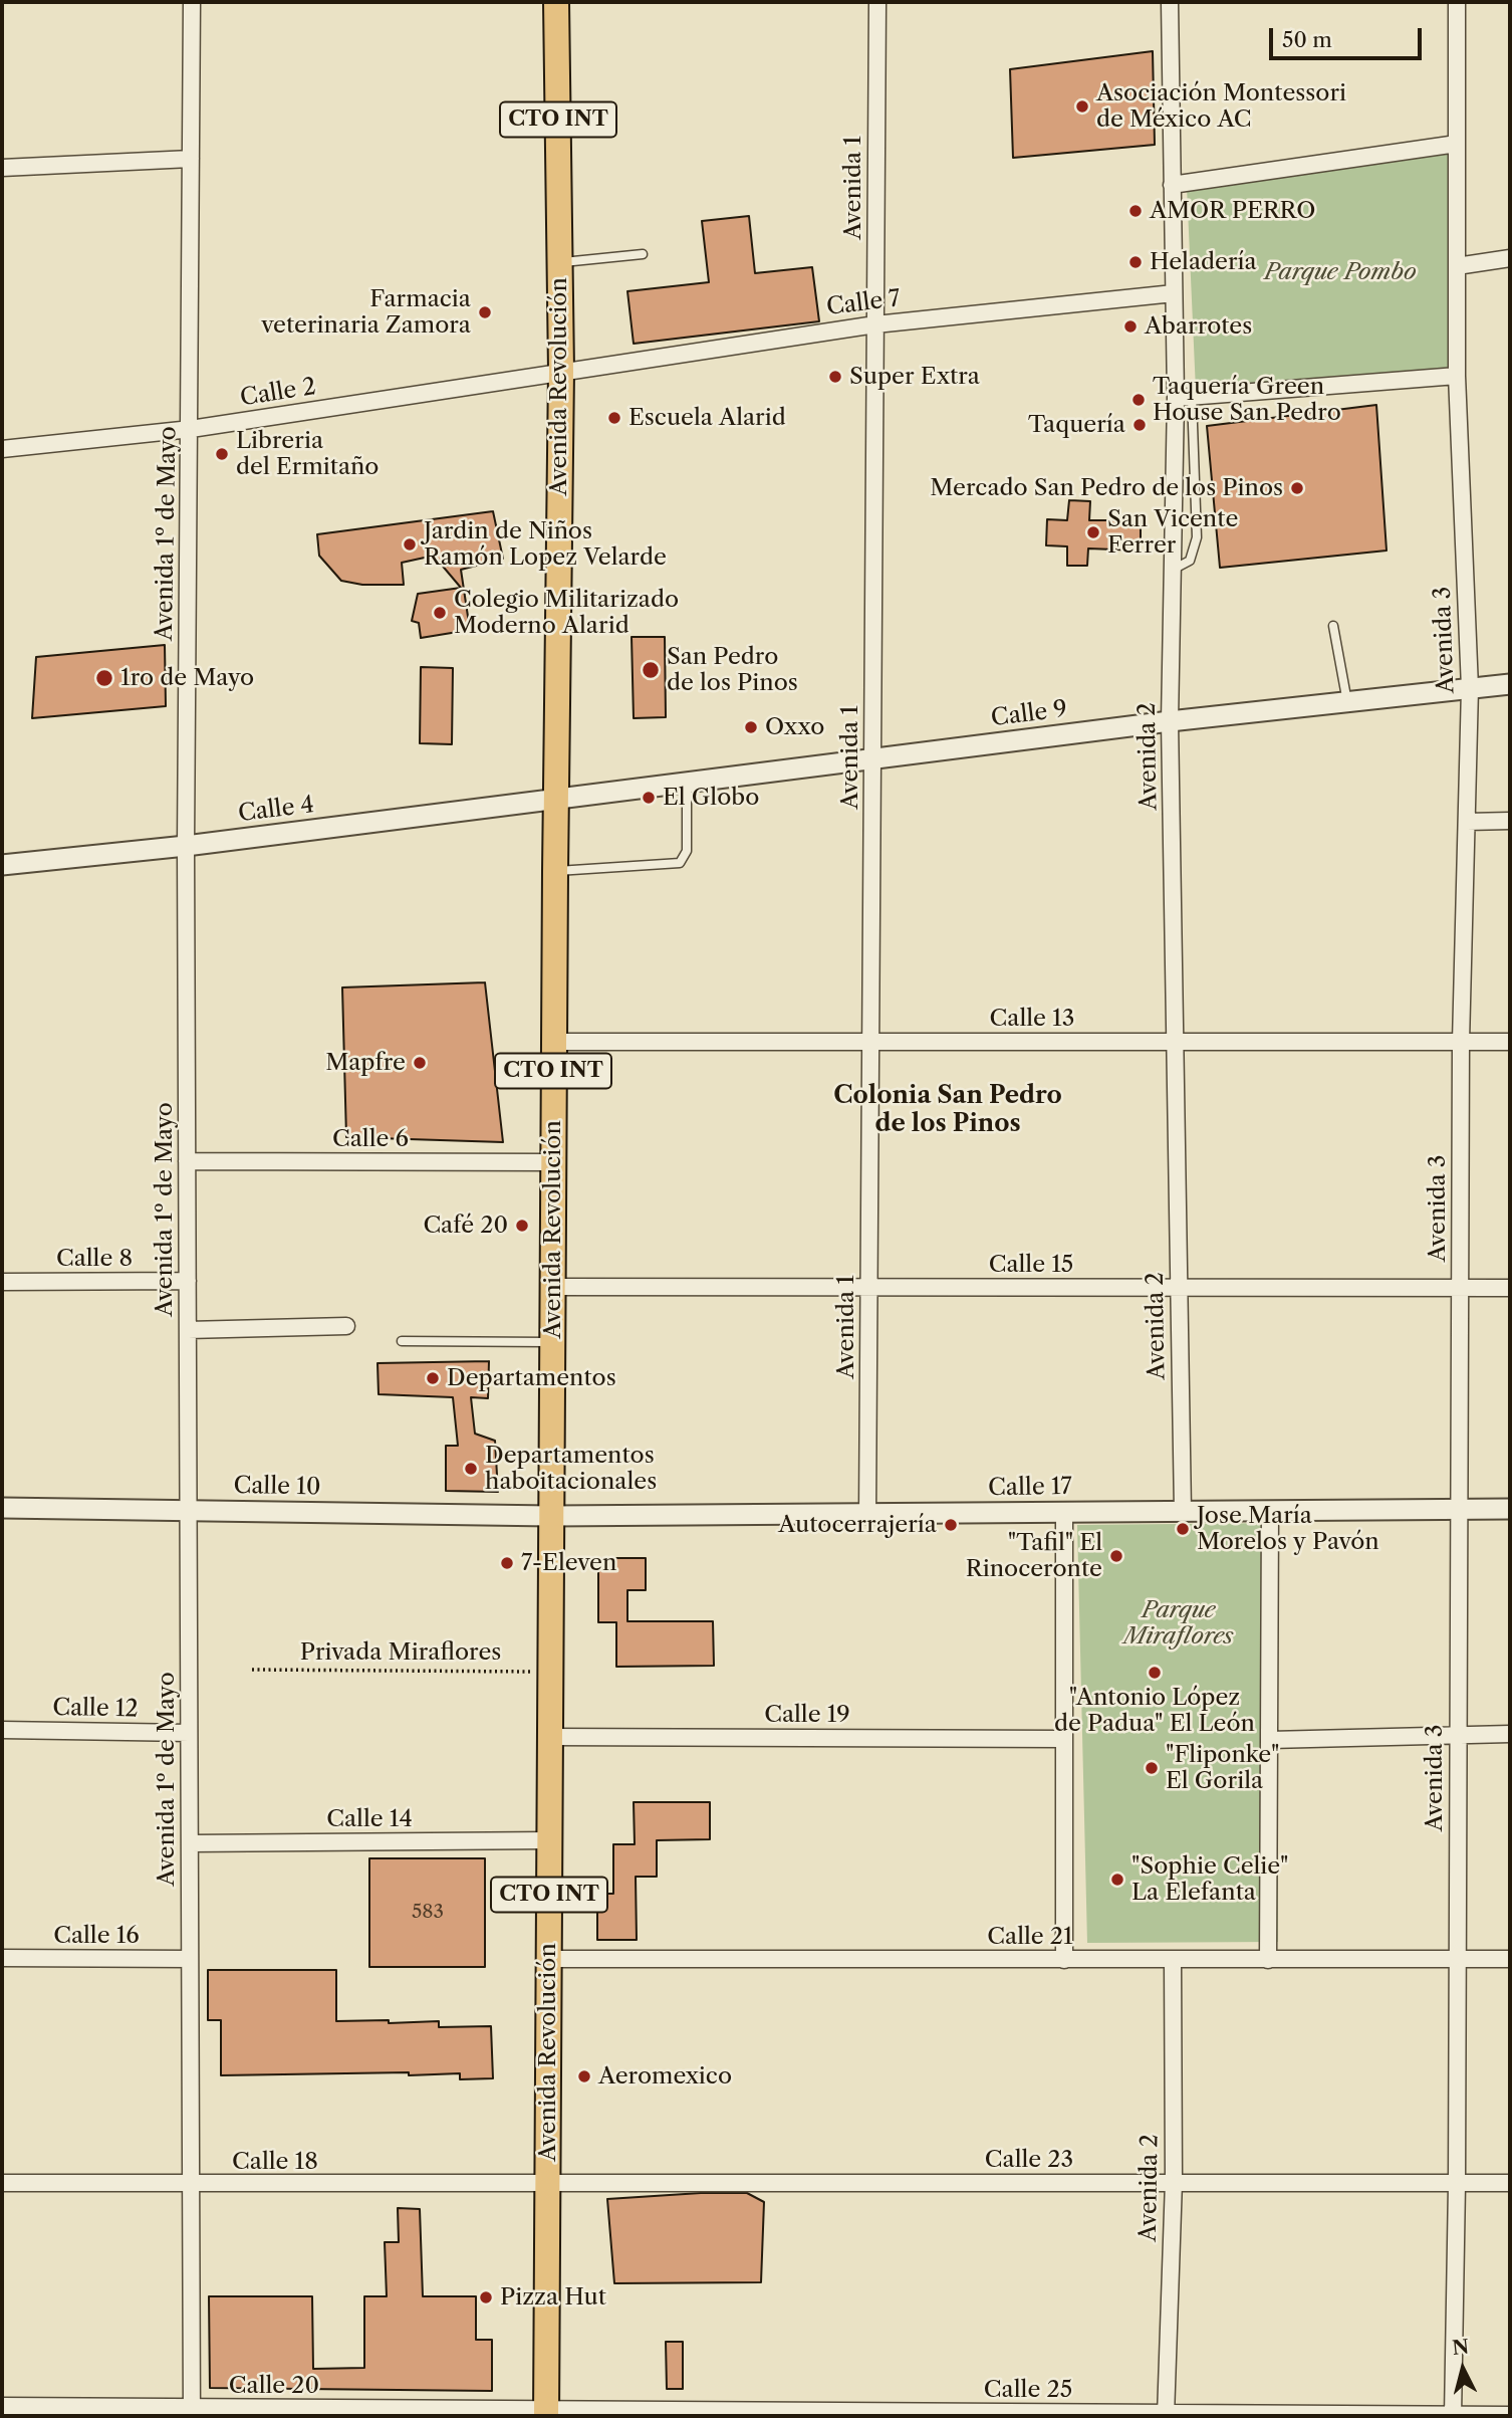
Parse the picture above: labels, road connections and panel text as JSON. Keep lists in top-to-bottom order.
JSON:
{
  "streets": {
    "main road": ["CTO INT", "Avenida Revolución"],
    "street": [
      "Avenida 1",
      "Calle 7",
      "Calle 2",
      "Avenida 1º de Mayo",
      "Avenida 3",
      "Calle 9",
      "Avenida 2",
      "Calle 4",
      "Calle 13",
      "Calle 6",
      "Calle 8",
      "Calle 15",
      "Calle 10",
      "Calle 17",
      "Calle 12",
      "Calle 19",
      "Calle 14",
      "Calle 16",
      "Calle 21",
      "Calle 23",
      "Calle 18",
      "Calle 20",
      "Calle 25"
    ],
    "path": ["Privada Miraflores"]
  },
  "crossings": [
    ["Avenida 1", "Calle 7"],
    ["Avenida 1", "Calle 9"],
    ["Avenida 1", "Calle 13"],
    ["Avenida 1", "Calle 15"],
    ["Avenida 1", "Calle 17"],
    ["Calle 7", "Avenida Revolución"],
    ["Calle 7", "Calle 2"],
    ["Calle 7", "Avenida 2"],
    ["Avenida Revolución", "Calle 2"],
    ["Avenida Revolución", "Calle 9"],
    ["Avenida Revolución", "Calle 4"],
    ["Avenida Revolución", "Calle 13"],
    ["Avenida Revolución", "Calle 6"],
    ["Avenida Revolución", "Calle 15"],
    ["Avenida Revolución", "Calle 10"],
    ["Avenida Revolución", "Calle 17"],
    ["Avenida Revolución", "Privada Miraflores"],
    ["Avenida Revolución", "Calle 19"],
    ["Avenida Revolución", "Calle 14"],
    ["Avenida Revolución", "Calle 21"],
    ["Avenida Revolución", "Calle 23"],
    ["Avenida Revolución", "Calle 18"],
    ["Avenida Revolución", "Calle 20"],
    ["Avenida Revolución", "Calle 25"],
    ["Calle 2", "Avenida 1º de Mayo"],
    ["Avenida 1º de Mayo", "Calle 4"],
    ["Avenida 1º de Mayo", "Calle 6"],
    ["Avenida 1º de Mayo", "Calle 8"],
    ["Avenida 1º de Mayo", "Calle 10"],
    ["Avenida 1º de Mayo", "Calle 12"],
    ["Avenida 1º de Mayo", "Calle 14"],
    ["Avenida 1º de Mayo", "Calle 16"],
    ["Avenida 1º de Mayo", "Calle 18"],
    ["Avenida 1º de Mayo", "Calle 20"],
    ["Avenida 3", "Calle 9"],
    ["Avenida 3", "Calle 13"],
    ["Avenida 3", "Calle 15"],
    ["Avenida 3", "Calle 17"],
    ["Avenida 3", "Calle 21"],
    ["Avenida 3", "Calle 23"],
    ["Avenida 3", "Calle 25"],
    ["Calle 9", "Avenida 2"],
    ["Calle 9", "Calle 4"],
    ["Avenida 2", "Calle 13"],
    ["Avenida 2", "Calle 15"],
    ["Avenida 2", "Calle 17"],
    ["Avenida 2", "Calle 21"],
    ["Avenida 2", "Calle 23"],
    ["Avenida 2", "Calle 25"],
    ["Calle 10", "Calle 17"],
    ["Calle 23", "Calle 18"],
    ["Calle 20", "Calle 25"]
  ],
  "districts": ["Colonia San Pedro de los Pinos"],
  "parks": ["Parque Pombo", "Parque Miraflores"],
  "places": [
    "Asociación Montessori de México AC",
    "AMOR PERRO",
    "Heladería",
    "Farmacia veterinaria Zamora",
    "Abarrotes",
    "Super Extra",
    "Taquería Green House San Pedro",
    "Escuela Alarid",
    "Taquería",
    "Libreria del Ermitaño",
    "Mercado San Pedro de los Pinos",
    "San Vicente Ferrer",
    "Jardin de Niños Ramón Lopez Velarde",
    "Colegio Militarizado Moderno Alarid",
    "San Pedro de los Pinos",
    "1ro de Mayo",
    "Oxxo",
    "El Globo",
    "Mapfre",
    "Café 20",
    "Departamentos",
    "Departamentos haboitacionales",
    "Autocerrajería",
    "Jose María Morelos y Pavón",
    "\"Tafil\" El Rinoceronte",
    "7-Eleven",
    "\"Antonio López de Padua\" El León",
    "\"Fliponke\" El Gorila",
    "\"Sophie Celie\" La Elefanta",
    "Aeromexico",
    "Pizza Hut"
  ],
  "house_numbers": ["583"],
  "scale_bar": "50 m",
  "north": "top"
}
